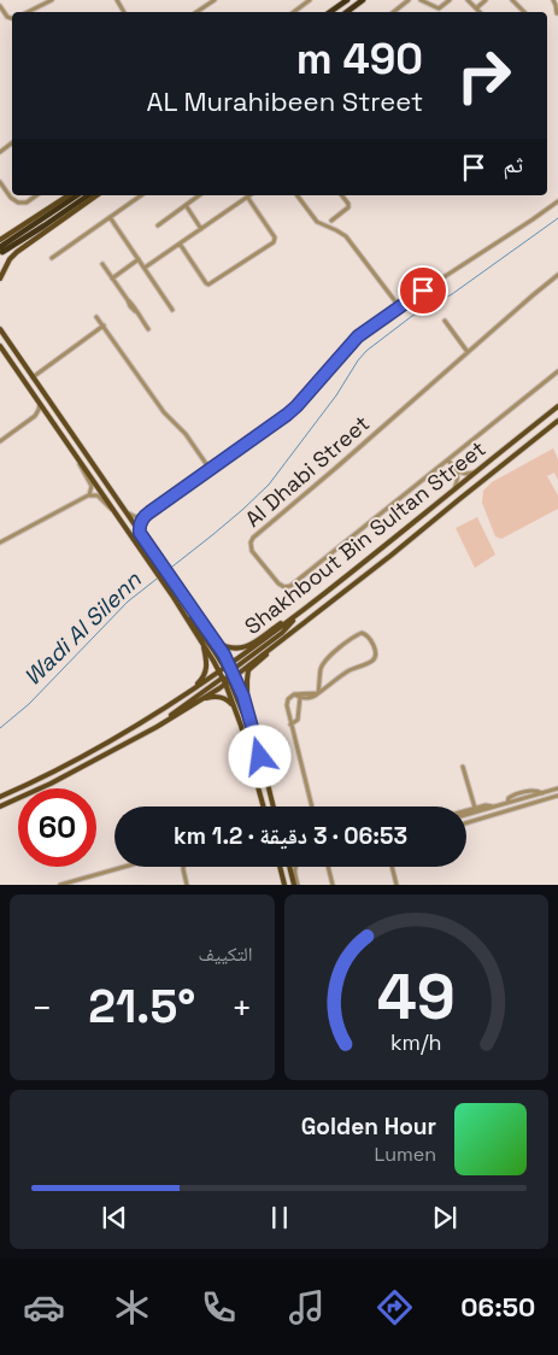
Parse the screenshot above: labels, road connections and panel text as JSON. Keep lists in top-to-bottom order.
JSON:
{
  "streets": {
    "main road": ["Shakhbout Bin Sultan Street"],
    "street": ["Al Dhabi Street"]
  },
  "water": ["Wadi Al Silenn"],
  "page": {
    "turn": ["490 m", "AL Murahibeen Street"],
    "then": "ثم",
    "limit": "60",
    "trip": "06:53 · 3 دقيقة · 1.2 km",
    "tile": "التكييف",
    "heat": ["−", "21.5°", "+"],
    "song": ["Golden Hour", "Lumen"],
    "tabs": "06:50",
    "gauge": ["49", "km/h"]
  }
}
